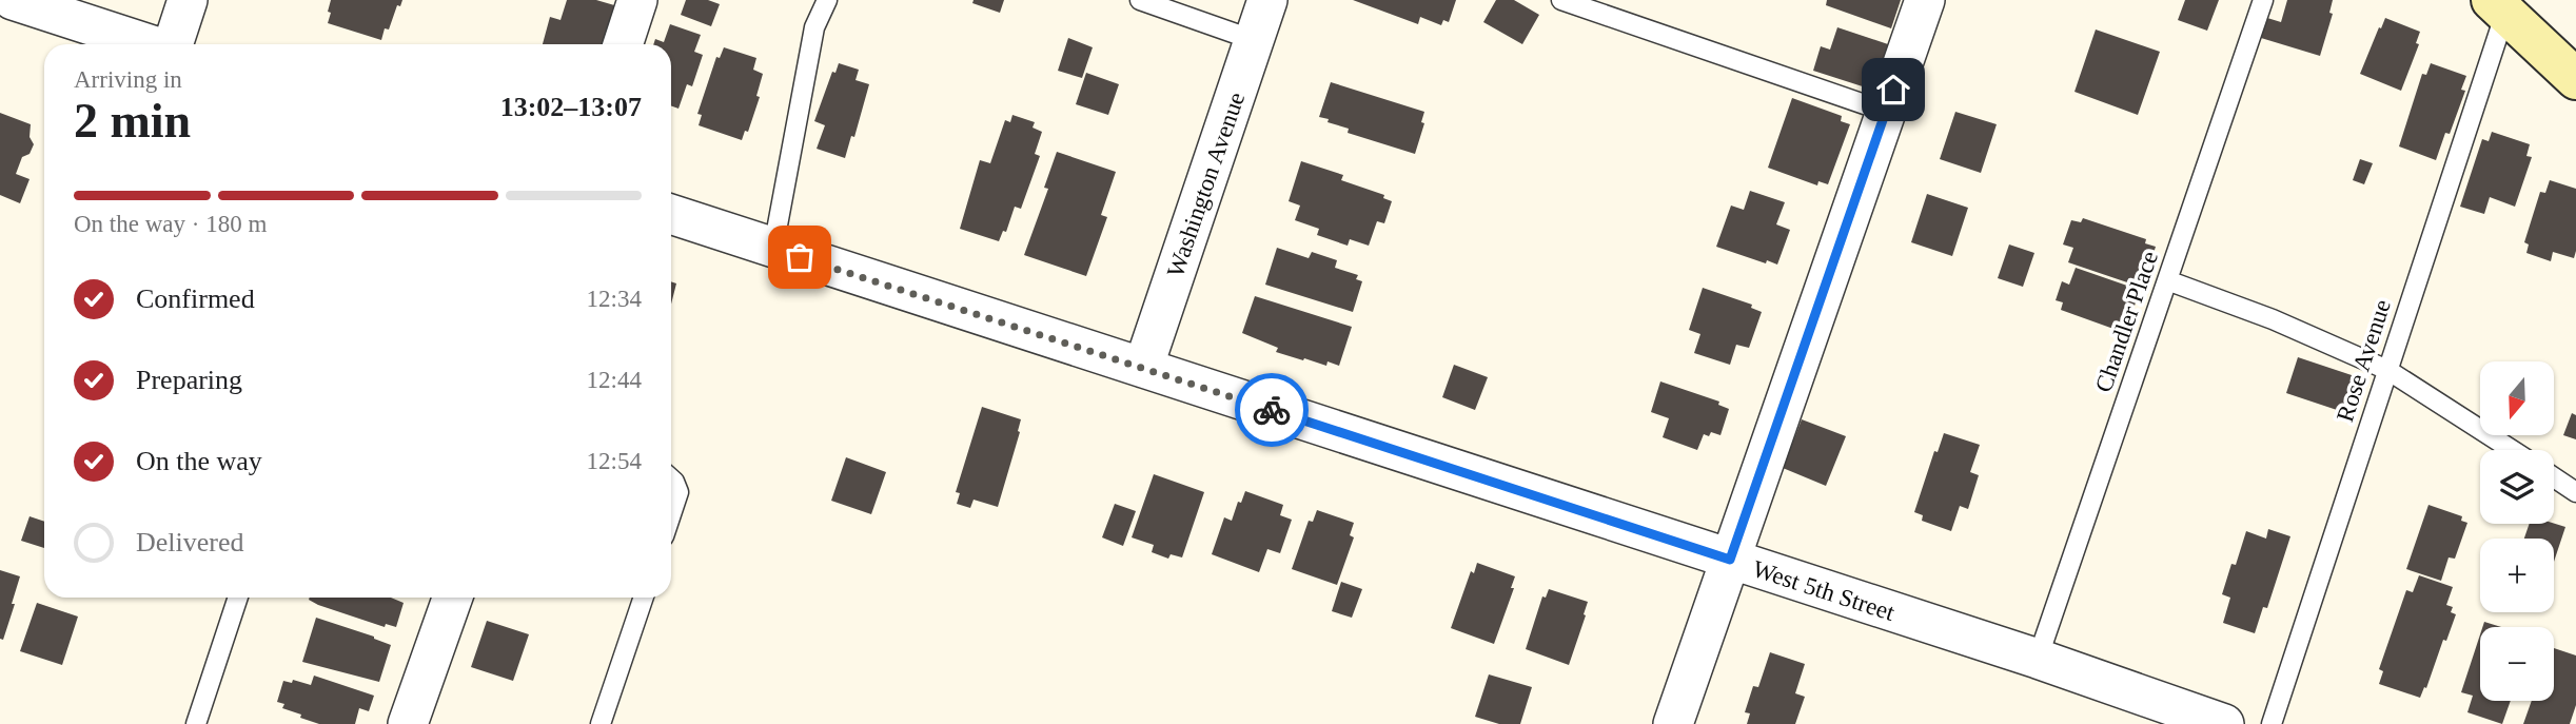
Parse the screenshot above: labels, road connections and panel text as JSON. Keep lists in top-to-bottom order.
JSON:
{
  "streets": {
    "street": ["Washington Avenue", "West 5th Street"],
    "lane": ["Chandler Place", "Rose Avenue"]
  },
  "crossings": [
    ["Washington Avenue", "West 5th Street"],
    ["Chandler Place", "West 5th Street"]
  ],
  "north": "bottom",
  "page": {
    "heading": ["2 min", "Arriving in", "13:02–13:07"],
    "bar": "On the way · 180 m",
    "list": [
      ["Confirmed", "12:34"],
      ["Preparing", "12:44"],
      ["On the way", "12:54"],
      "Delivered"
    ],
    "map_buttons": ["+", "−"]
  }
}
